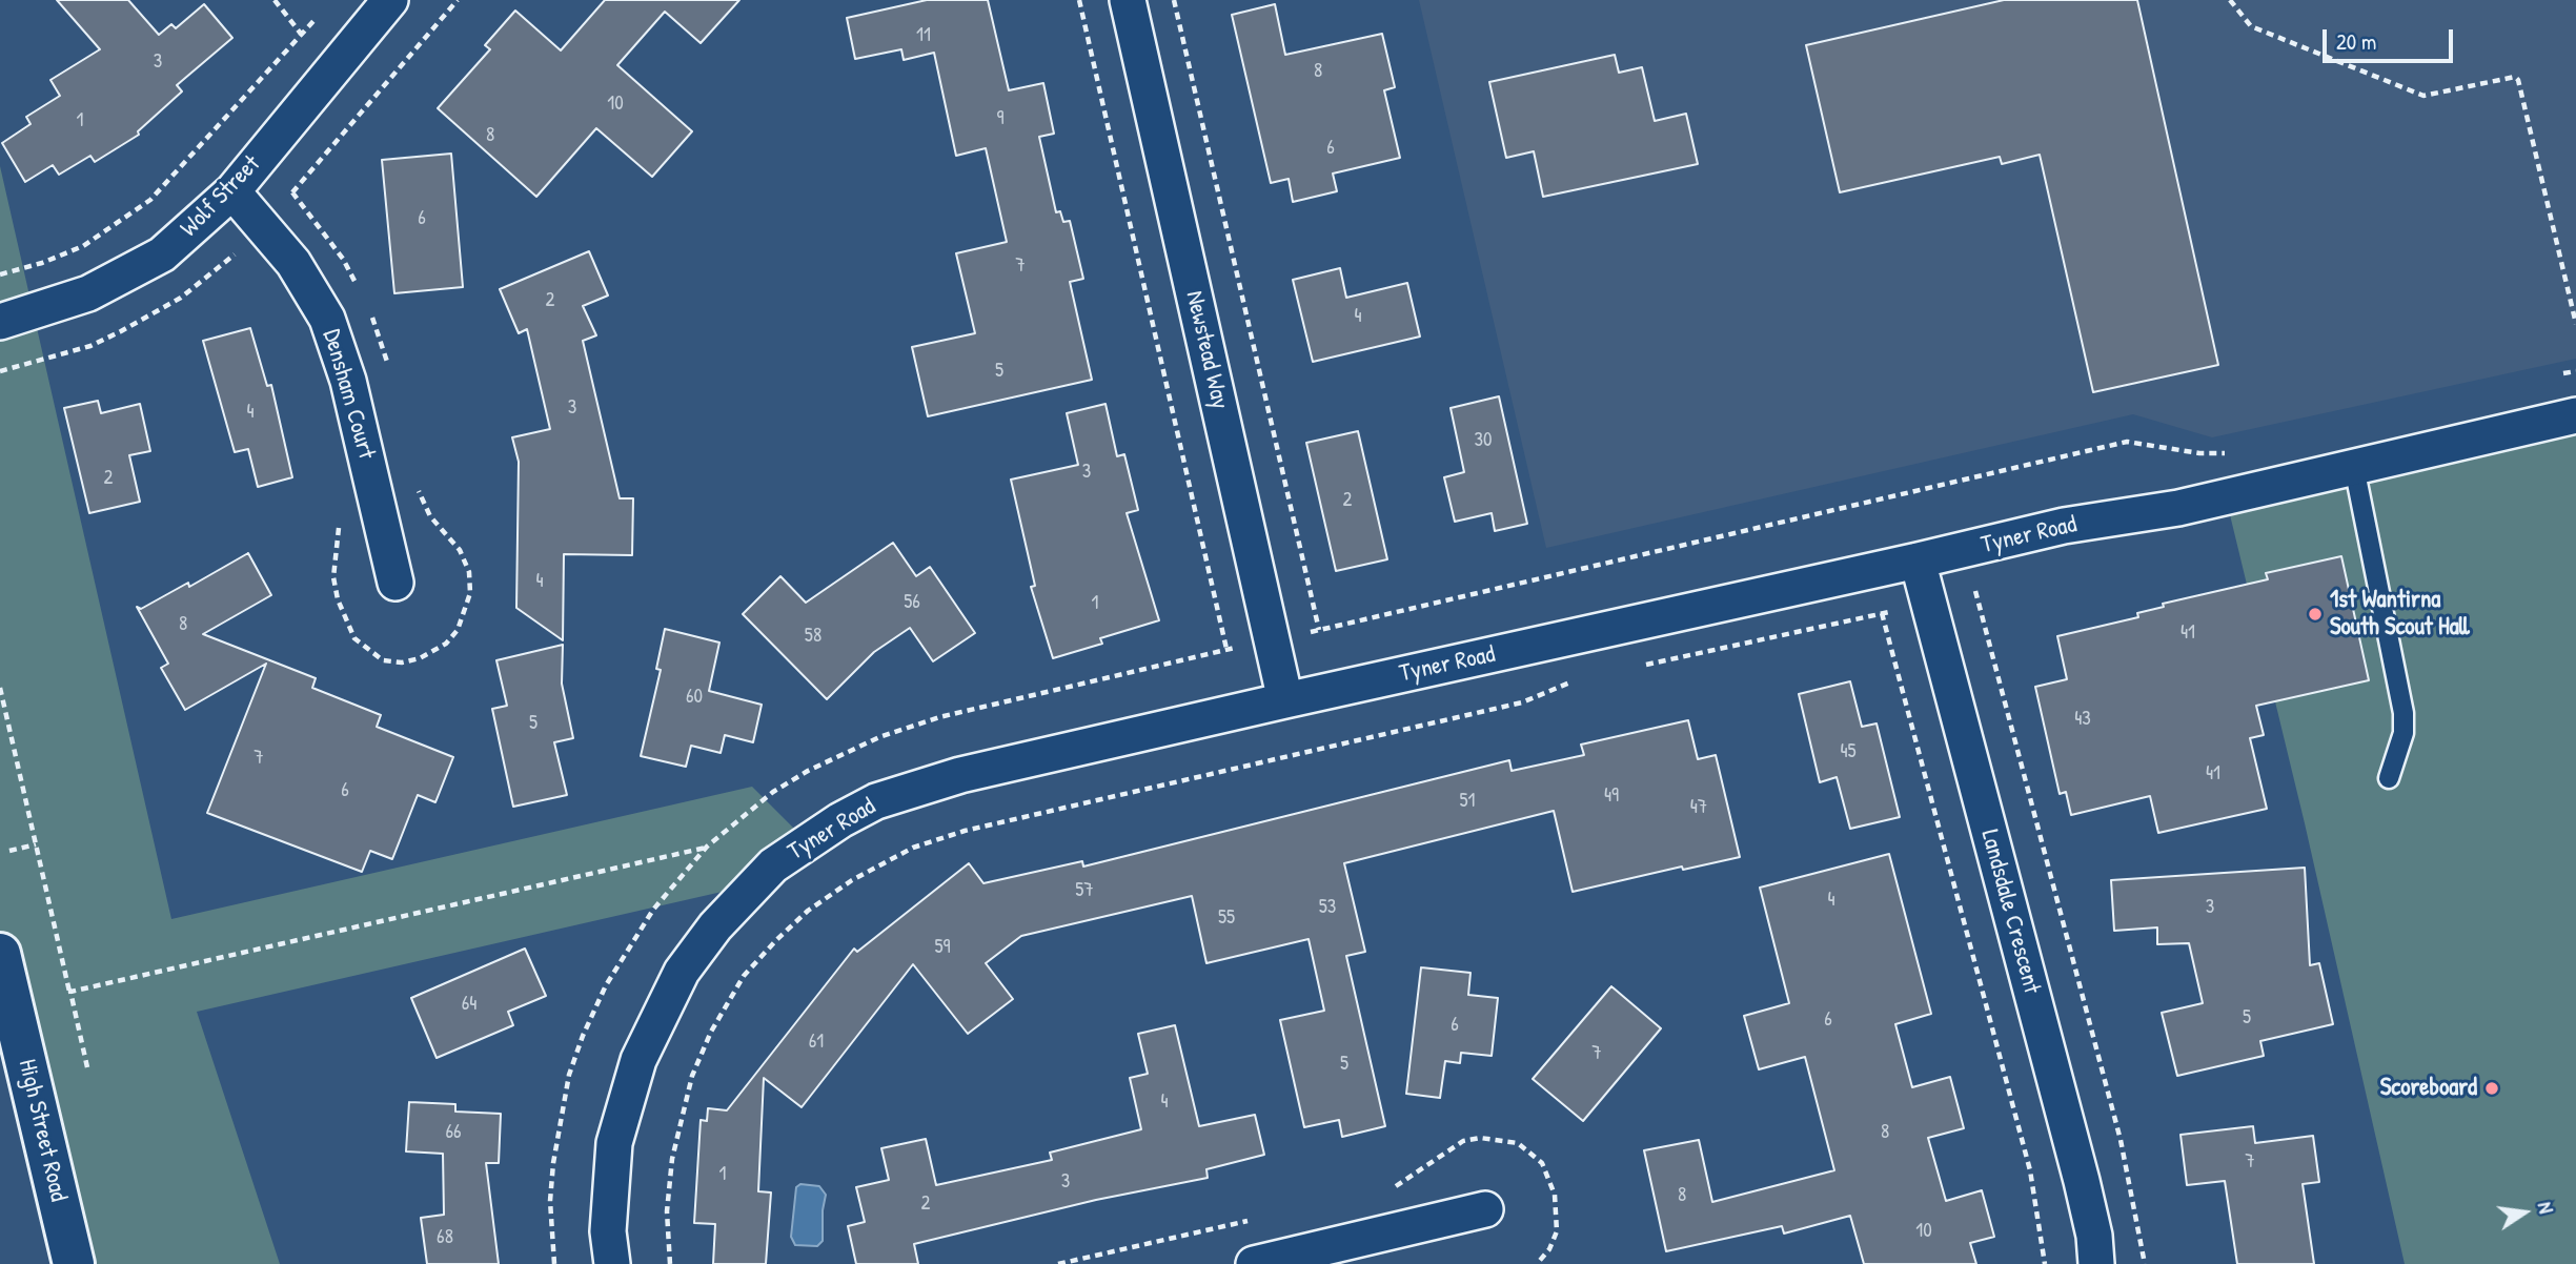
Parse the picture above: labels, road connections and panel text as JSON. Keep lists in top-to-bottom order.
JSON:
{
  "streets": {
    "main road": ["High Street Road"],
    "street": [
      "Wolf Street",
      "Newstead Way",
      "Densham Court",
      "Tyner Road",
      "Landsdale Crescent"
    ]
  },
  "crossings": [
    ["Wolf Street", "Densham Court"],
    ["Newstead Way", "Tyner Road"],
    ["Tyner Road", "Landsdale Crescent"]
  ],
  "places": ["1st Wantirna South Scout Hall", "Scoreboard"],
  "house_numbers": [
    "11",
    "3",
    "8",
    "10",
    "9",
    "1",
    "8",
    "6",
    "6",
    "7",
    "2",
    "4",
    "5",
    "3",
    "4",
    "30",
    "3",
    "2",
    "2",
    "4",
    "56",
    "1",
    "8",
    "41",
    "58",
    "60",
    "43",
    "5",
    "45",
    "7",
    "41",
    "6",
    "49",
    "51",
    "47",
    "57",
    "4",
    "53",
    "3",
    "55",
    "59",
    "64",
    "5",
    "6",
    "6",
    "61",
    "7",
    "5",
    "4",
    "66",
    "8",
    "7",
    "1",
    "3",
    "8",
    "2",
    "10",
    "68"
  ],
  "scale_bar": "20 m",
  "north": "right"
}
